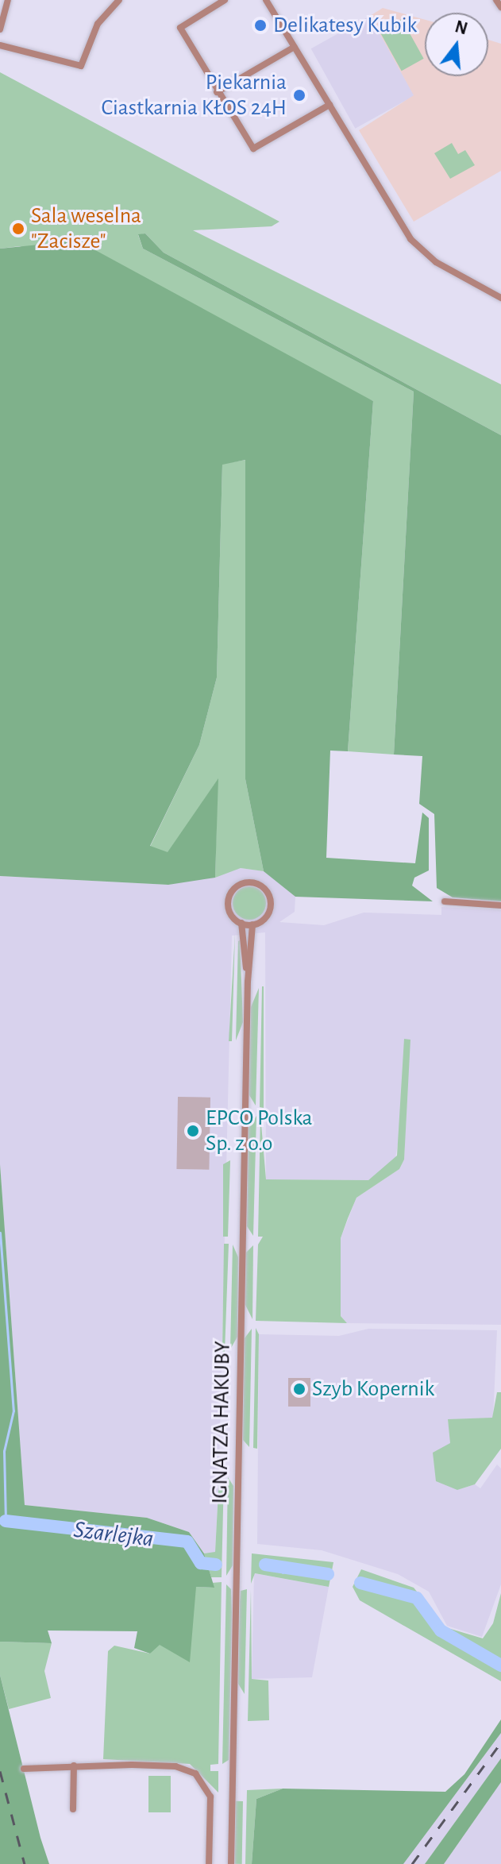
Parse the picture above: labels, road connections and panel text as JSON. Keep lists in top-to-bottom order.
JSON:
{
  "streets": {
    "street": ["IGNATZA HAKUBY"]
  },
  "water": ["Szarlejka"],
  "places": [
    "Delikatesy Kubik",
    "Piekarnia Ciastkarnia KŁOS 24H",
    "Sala weselna \"Zacisze\"",
    "EPCO Polska Sp. z o.o",
    "Szyb Kopernik"
  ],
  "north": "top"
}
